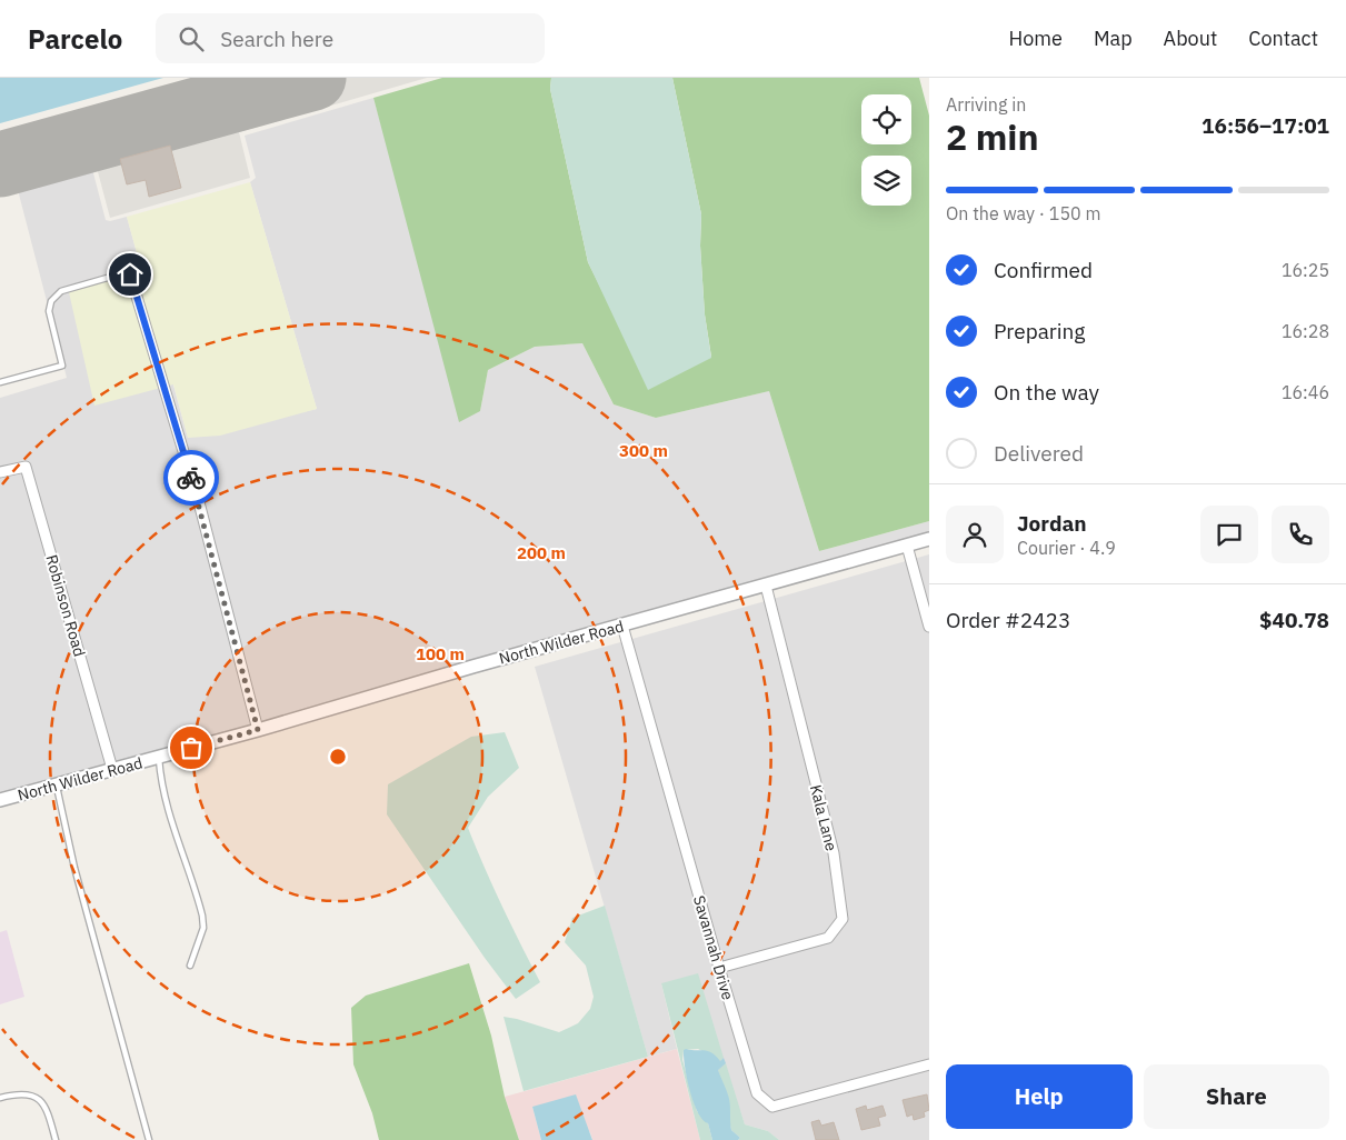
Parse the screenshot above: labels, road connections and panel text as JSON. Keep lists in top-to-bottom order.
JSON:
{
  "streets": {
    "street": [
      "Robinson Road",
      "North Wilder Road",
      "Kala Lane",
      "Savannah Drive"
    ]
  },
  "crossings": [
    ["Robinson Road", "North Wilder Road"],
    ["North Wilder Road", "Kala Lane"],
    ["North Wilder Road", "Savannah Drive"],
    ["Kala Lane", "Savannah Drive"]
  ],
  "page": {
    "header": "Parcelo",
    "search": "Search here",
    "nav": [
      "Home",
      "Map",
      "About",
      "Contact"
    ],
    "heading": ["2 min", "Arriving in", "16:56–17:01"],
    "panel": [
      "Jordan",
      "Courier · 4.9",
      "Order #2423",
      "$40.78"
    ],
    "bar": "On the way · 150 m",
    "list": [
      ["Confirmed", "16:25"],
      ["Preparing", "16:28"],
      ["On the way", "16:46"],
      "Delivered"
    ],
    "buttons": ["Help", "Share"]
  },
  "rings": ["300 m", "200 m", "100 m"]
}
